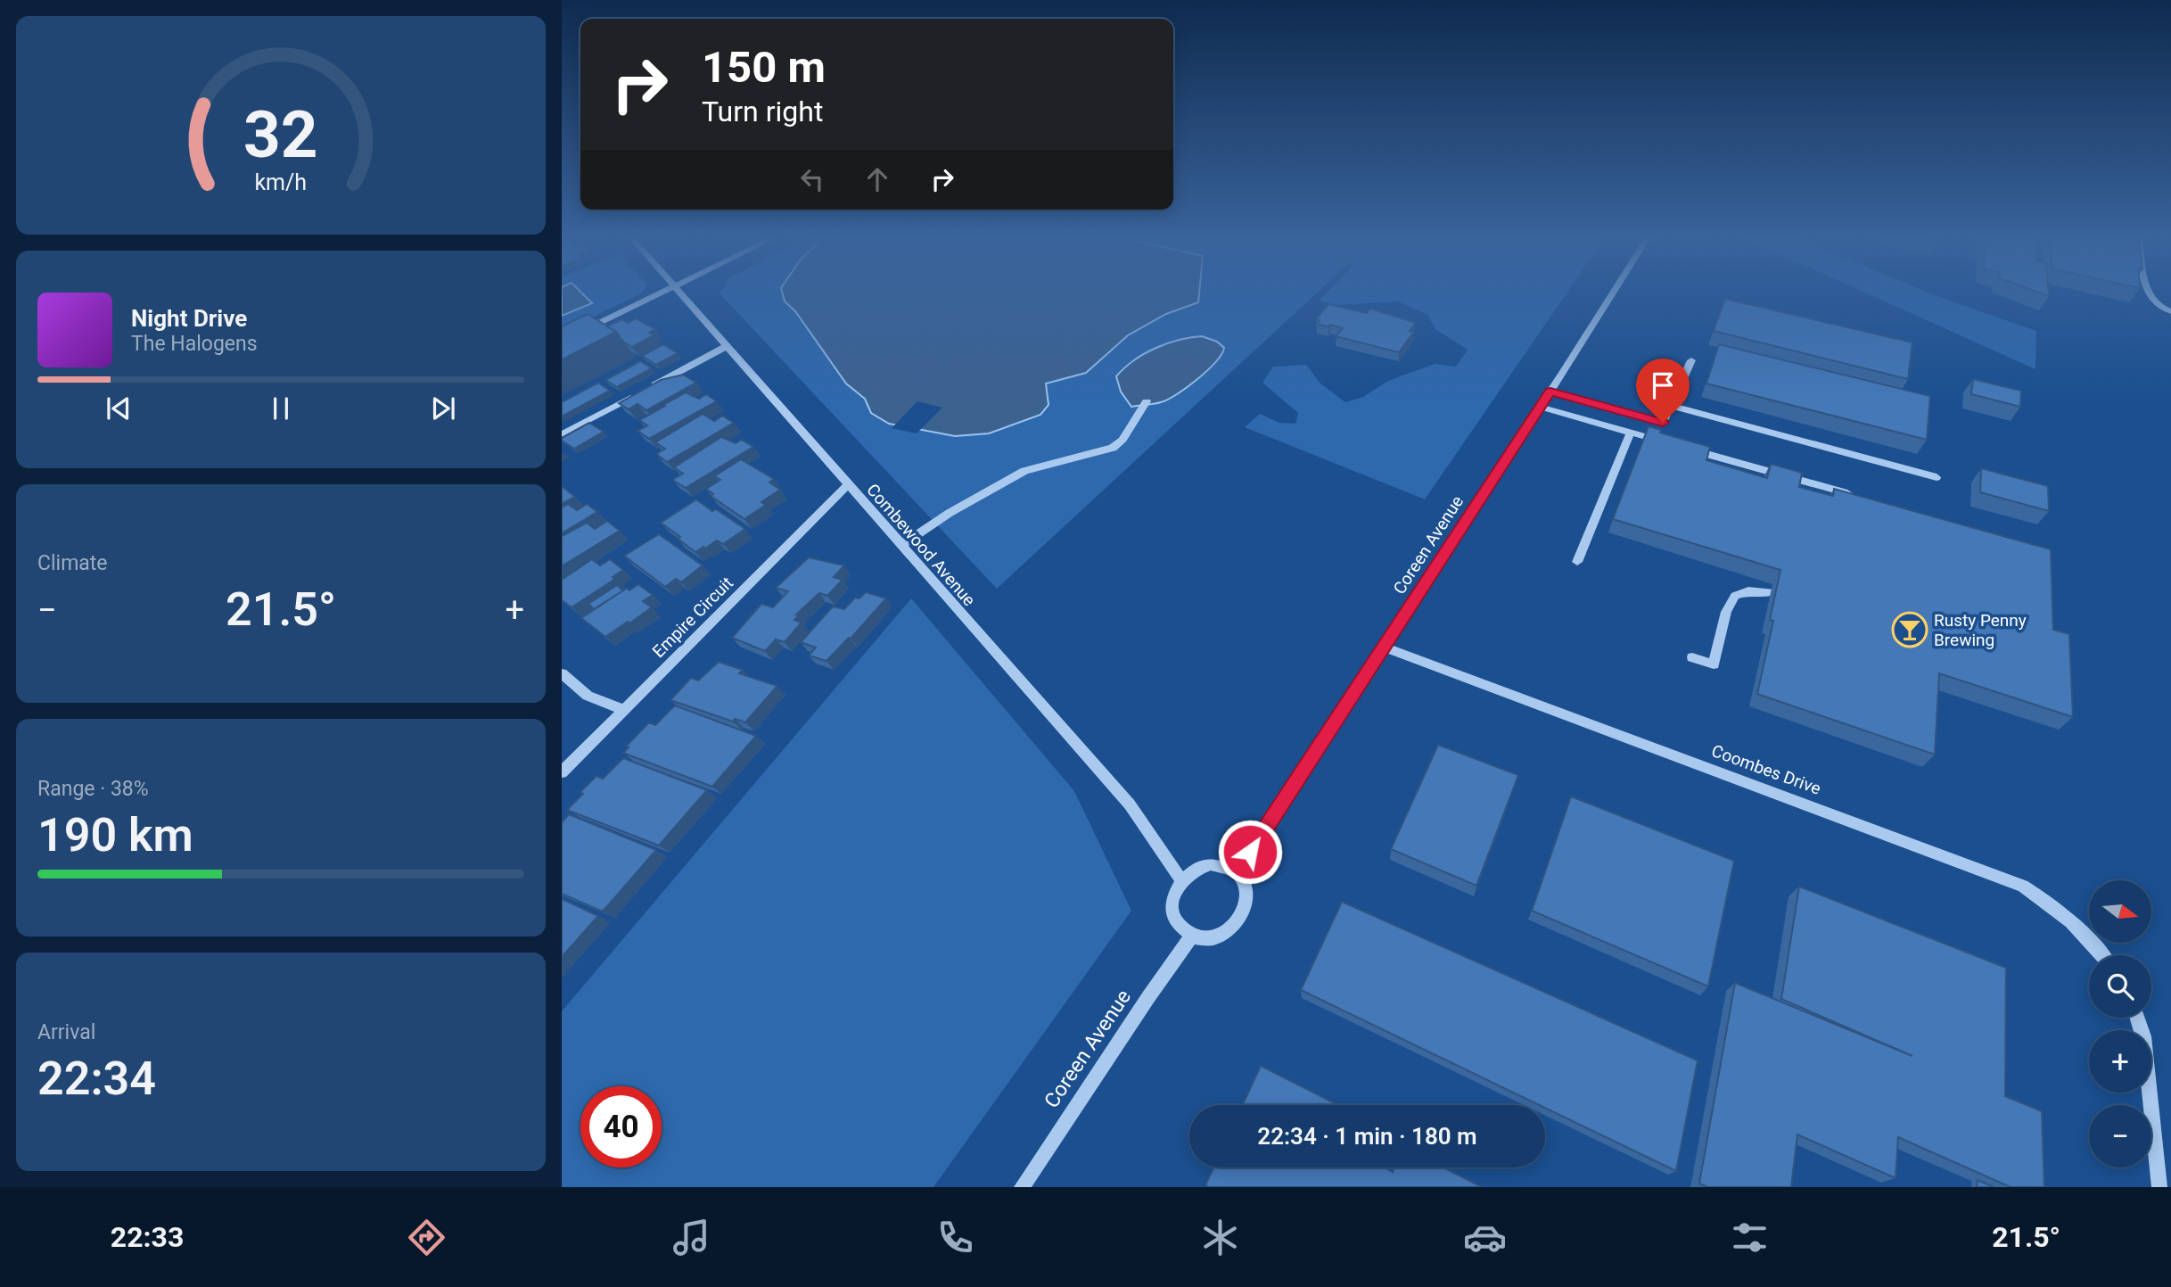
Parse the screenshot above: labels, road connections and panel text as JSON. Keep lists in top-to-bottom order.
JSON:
{
  "streets": {
    "street": [
      "Combewood Avenue",
      "Coreen Avenue",
      "Empire Circuit",
      "Coombes Drive"
    ]
  },
  "crossings": [
    ["Combewood Avenue", "Coreen Avenue"],
    ["Combewood Avenue", "Empire Circuit"],
    ["Coreen Avenue", "Coombes Drive"]
  ],
  "places": {
    "bar": ["Rusty Penny Brewing"]
  },
  "north": "right",
  "page": {
    "turn": ["150 m", "Turn right"],
    "song": ["Night Drive", "The Halogens"],
    "tile": [
      "Climate",
      ["Range · 38%", "190 km"],
      ["Arrival", "22:34"]
    ],
    "heat": ["−", "21.5°", "+"],
    "map_buttons": ["+", "−"],
    "limit": "40",
    "trip": "22:34 · 1 min · 180 m",
    "tabs": ["22:33", "21.5°"],
    "gauge": ["32", "km/h"]
  }
}
